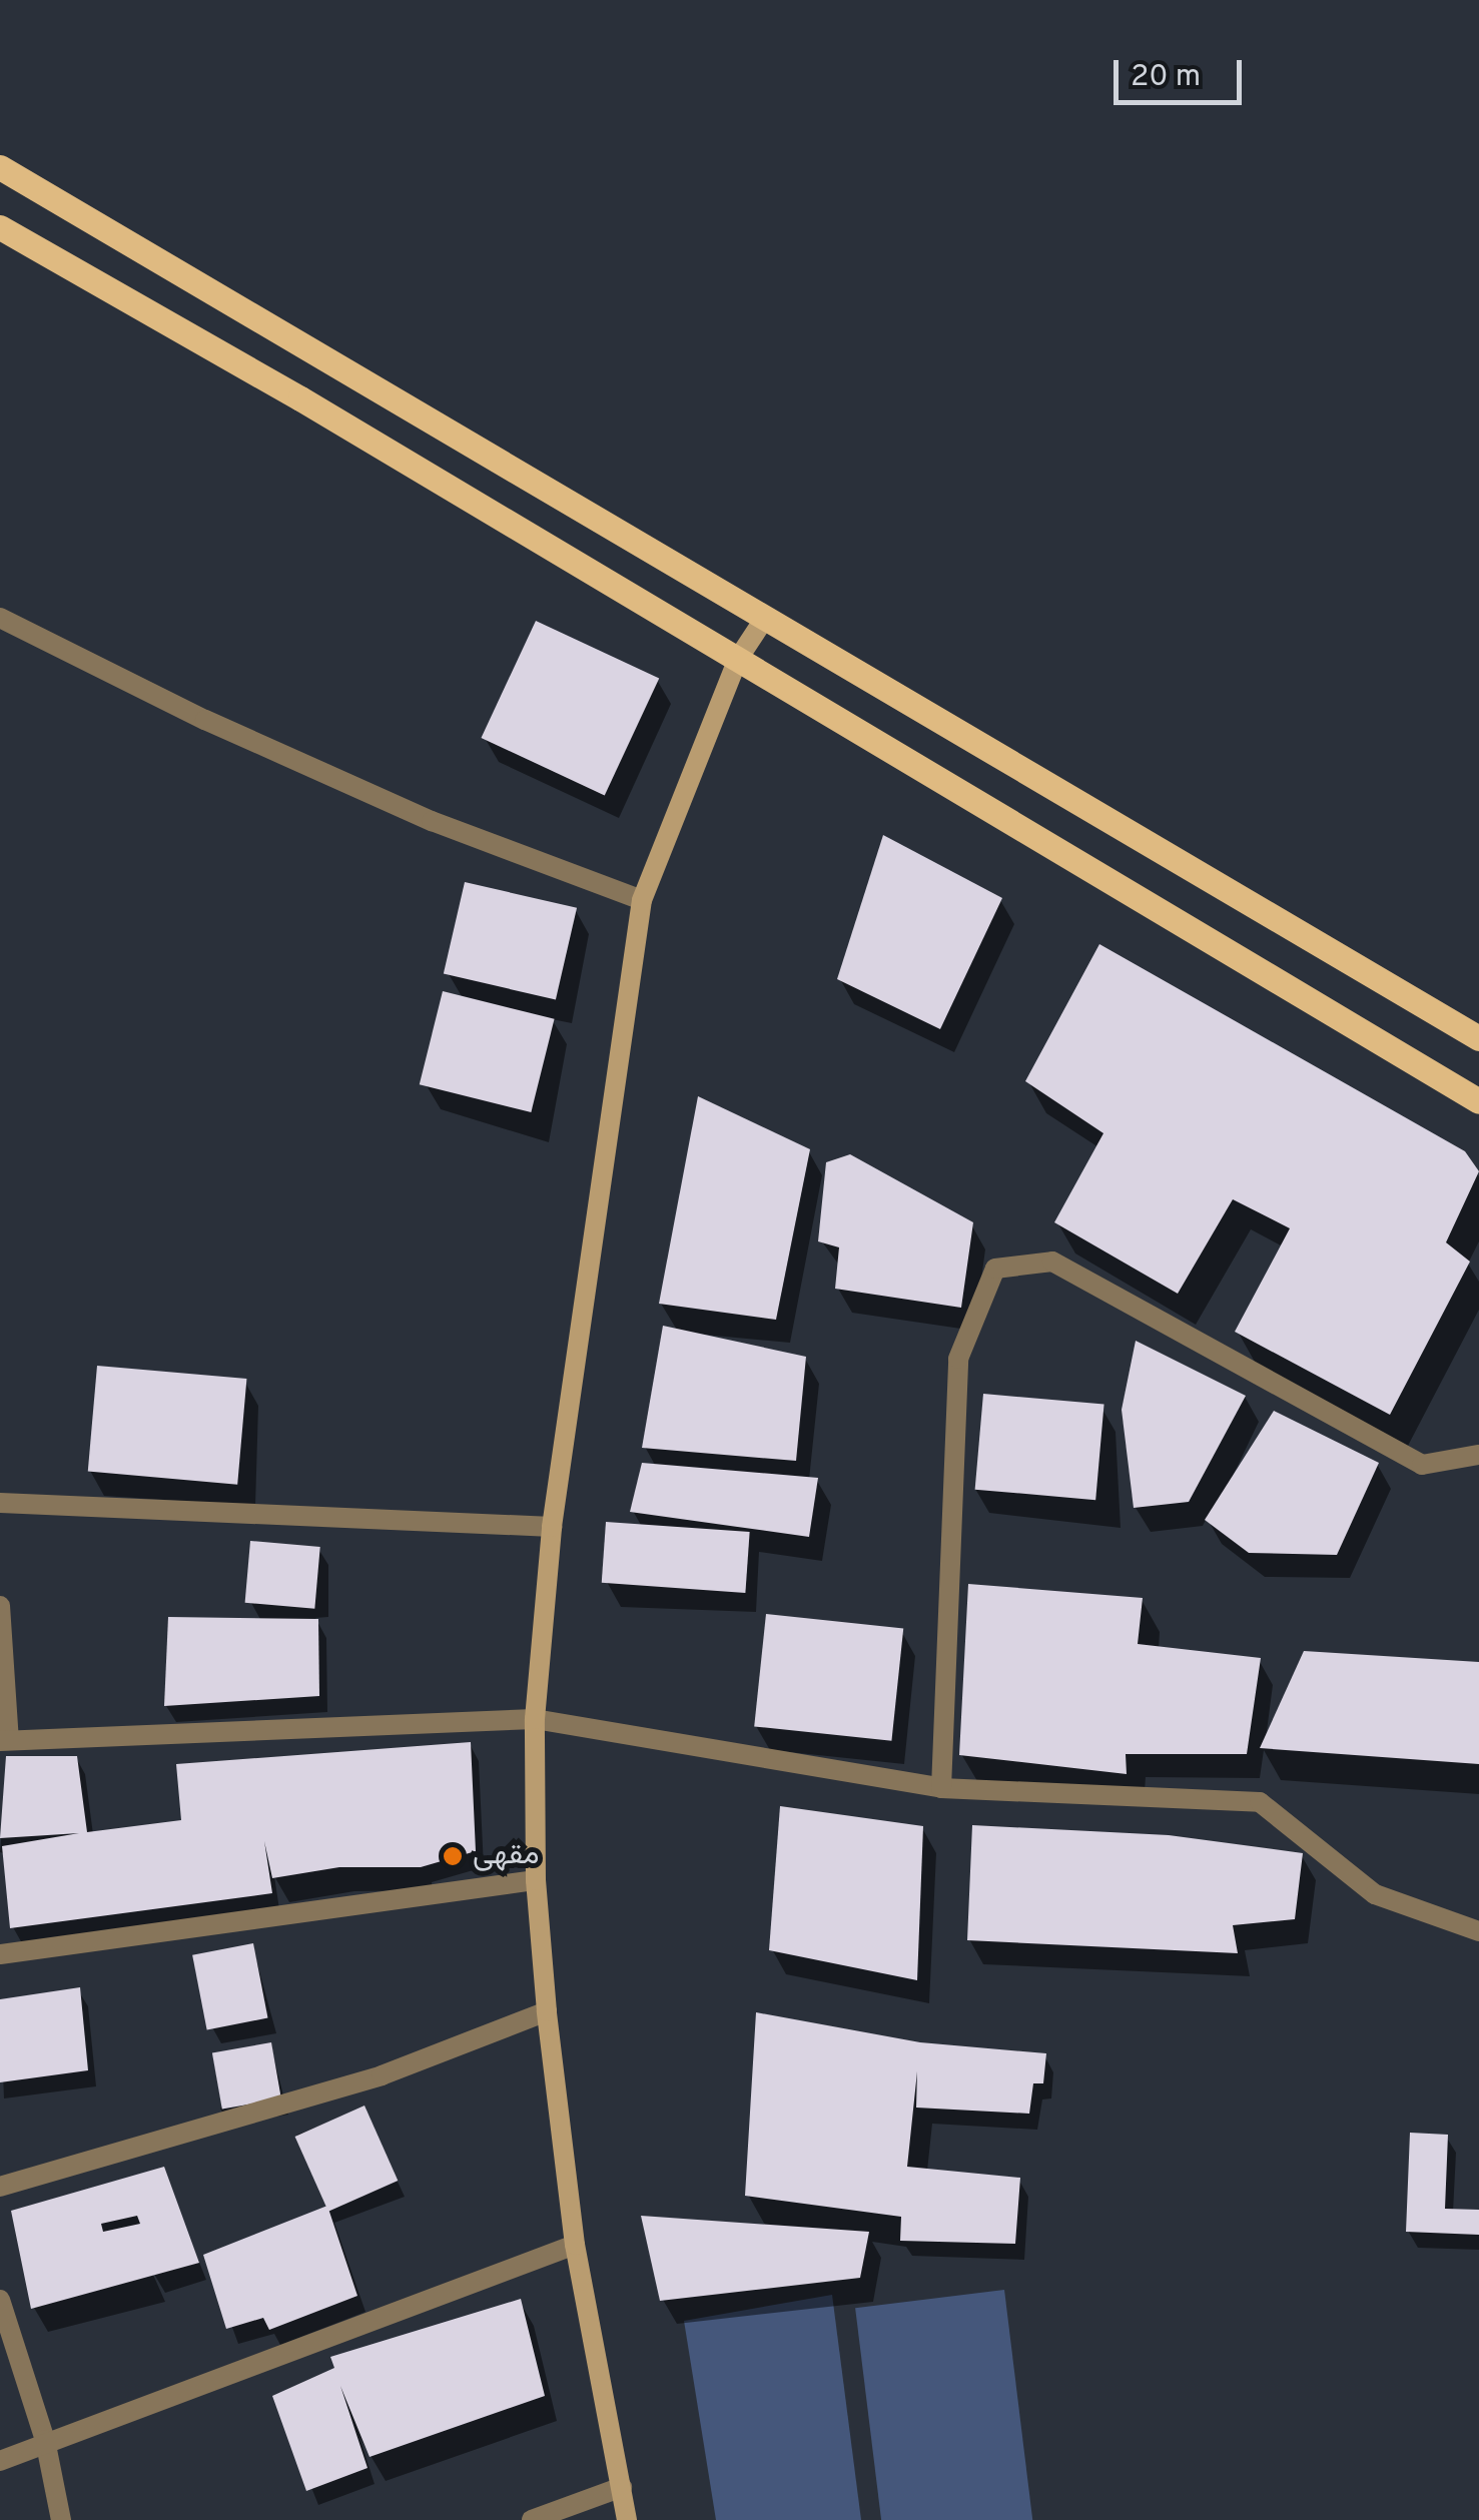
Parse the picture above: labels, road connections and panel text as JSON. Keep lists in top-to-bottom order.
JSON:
{
  "places": ["مقهى"],
  "scale_bar": "20 m"
}
